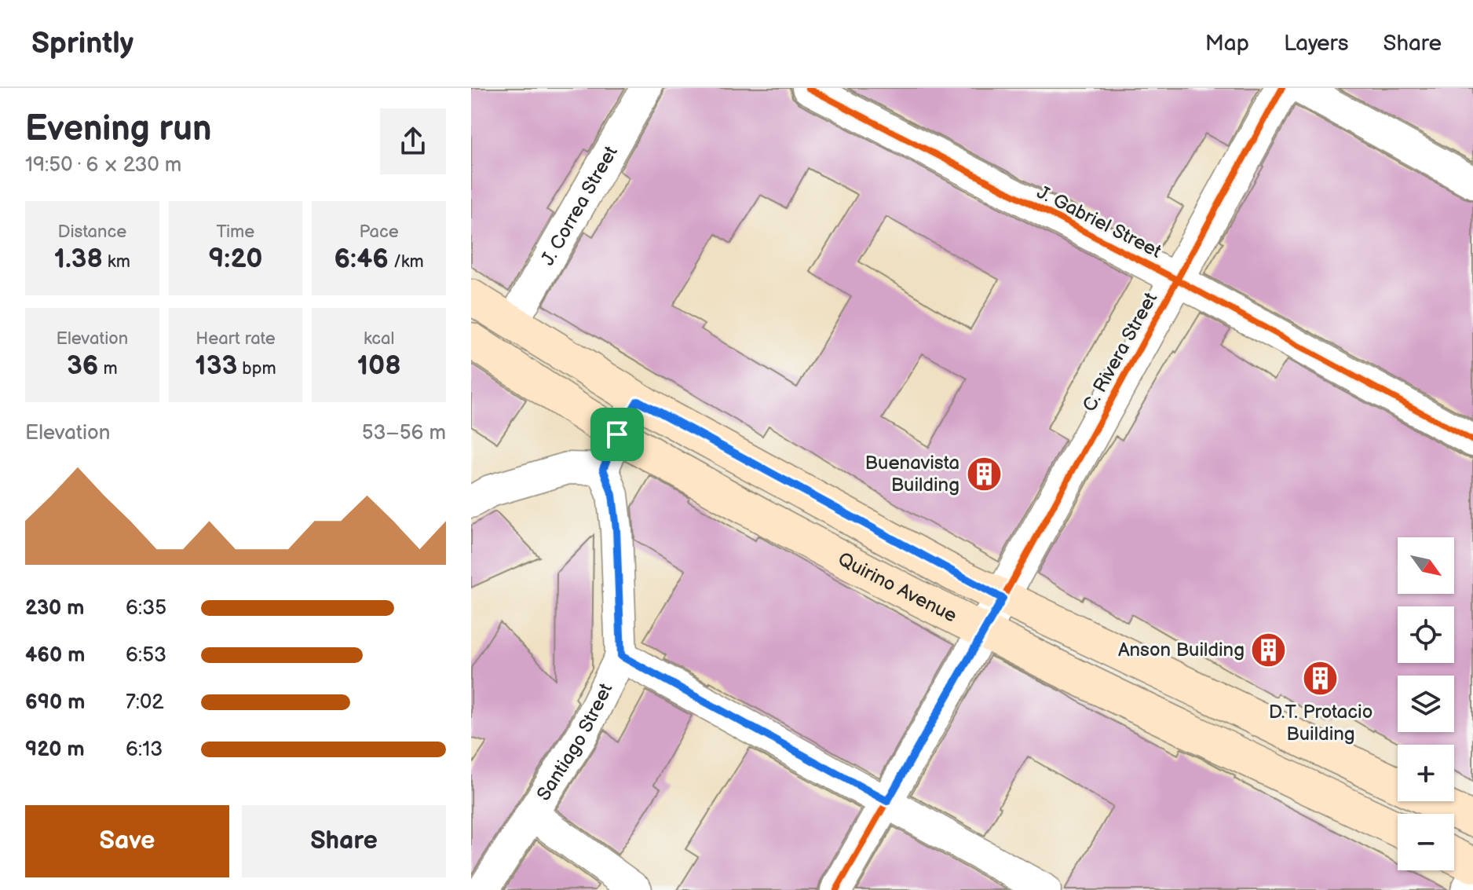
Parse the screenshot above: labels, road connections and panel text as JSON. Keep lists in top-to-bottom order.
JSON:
{
  "streets": {
    "main road": ["Quirino Avenue"],
    "street": [
      "J. Correa Street",
      "J. Gabriel Street",
      "C. Rivera Street",
      "Santiago Street"
    ]
  },
  "crossings": [
    ["J. Correa Street", "Quirino Avenue"],
    ["J. Gabriel Street", "C. Rivera Street"],
    ["C. Rivera Street", "Quirino Avenue"]
  ],
  "places": {
    "building": ["Buenavista Building", "Anson Building", "D.T. Protacio Building"]
  },
  "north": "bottom right",
  "page": {
    "header": "Sprintly",
    "nav": ["Map", "Layers", "Share"],
    "heading": ["Evening run", "19:50 · 6 × 230 m"],
    "stats": [
      ["Distance", "1.38 km"],
      ["Time", "9:20"],
      ["Pace", "6:46 /km"],
      ["Elevation", "36 m"],
      ["Heart rate", "133 bpm"],
      ["kcal", "108"]
    ],
    "chart": ["Elevation", "53–56 m"],
    "map_buttons": ["+", "−"],
    "list": [
      {
        "name": "230 m",
        "note": "6:35"
      },
      {
        "name": "460 m",
        "note": "6:53"
      },
      {
        "name": "690 m",
        "note": "7:02"
      },
      {
        "name": "920 m",
        "note": "6:13"
      }
    ],
    "buttons": ["Save", "Share"]
  }
}
